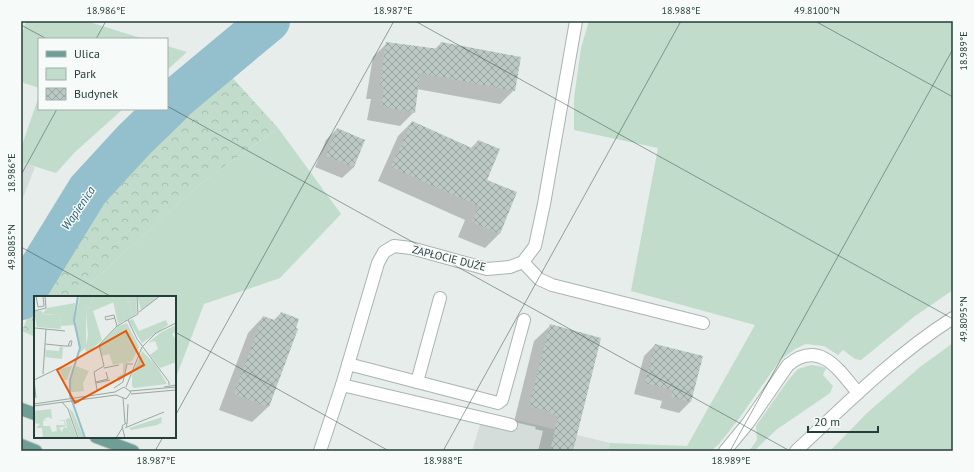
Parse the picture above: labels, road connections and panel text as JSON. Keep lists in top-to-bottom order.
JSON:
{
  "streets": {
    "street": ["ZAPŁOCIE DUŻE"]
  },
  "water": ["Wapienica"],
  "legend": ["Ulica", "Park", "Budynek"],
  "scale_bar": "20 m",
  "coordinates": [
    "18.986°E",
    "18.987°E",
    "18.988°E",
    "49.8100°N",
    "18.989°E",
    "49.8085°N",
    "49.8095°N"
  ]
}
